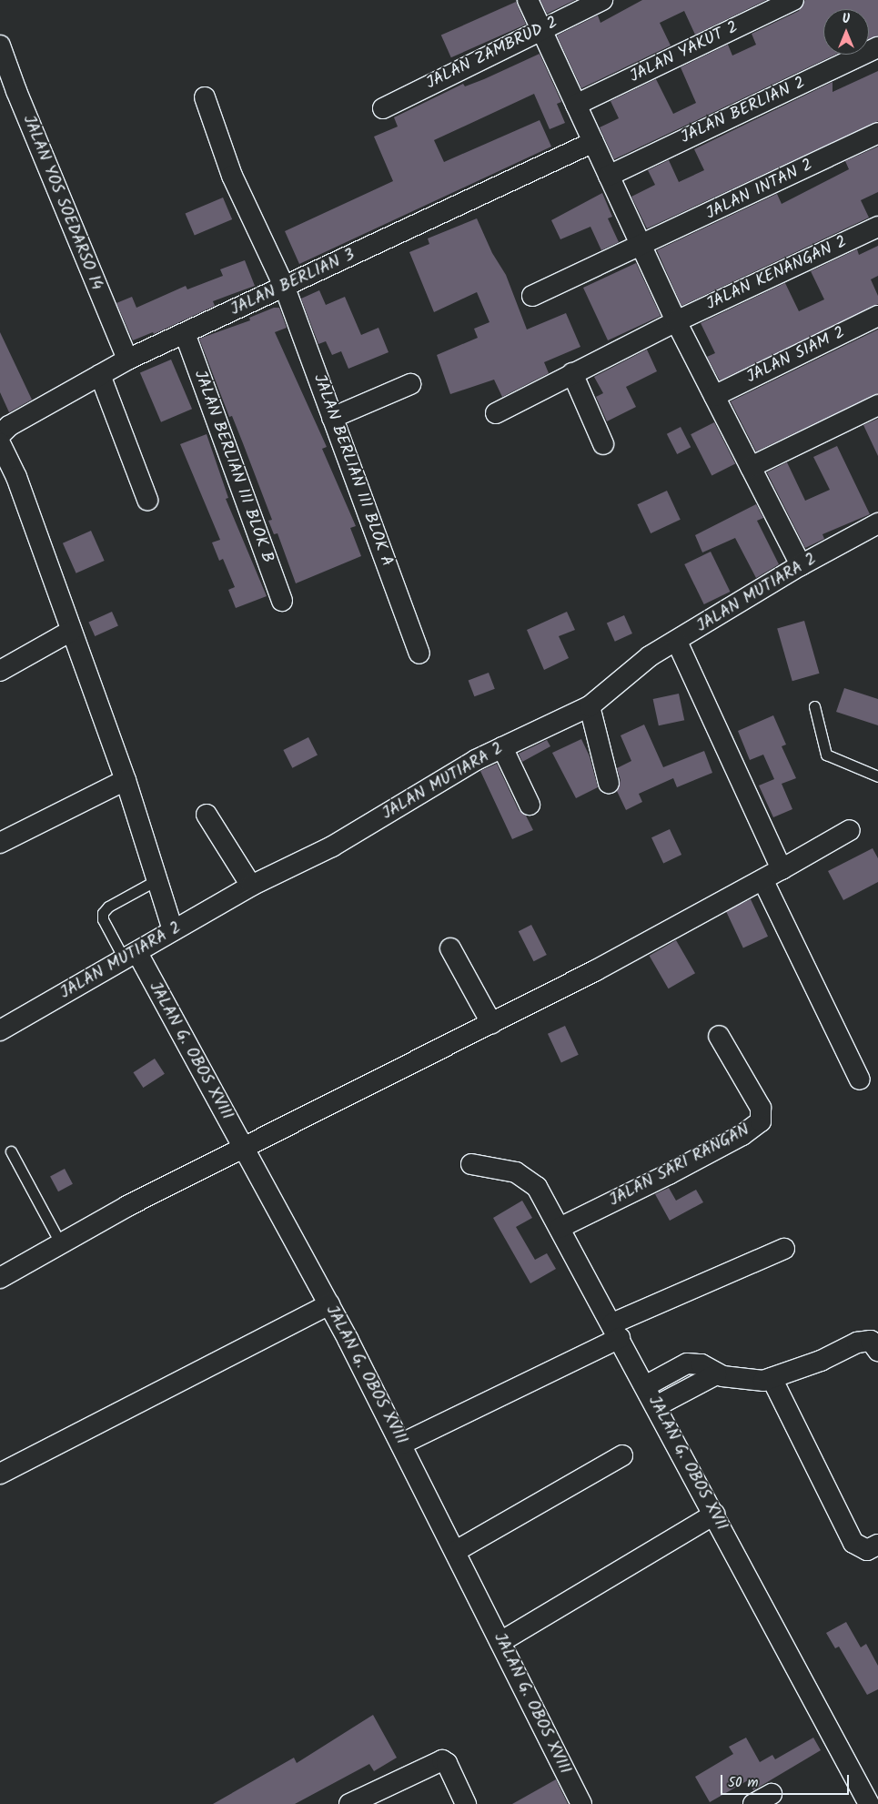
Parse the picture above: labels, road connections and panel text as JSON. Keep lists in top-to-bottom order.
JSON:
{
  "streets": {
    "street": [
      "JALAN YAKUT 2",
      "JALAN ZAMBRUD 2",
      "JALAN BERLIAN 2",
      "JALAN INTAN 2",
      "JALAN YOS SOEDARSO 14",
      "JALAN KENANGAN 2",
      "JALAN BERLIAN 3",
      "JALAN SIAM 2",
      "JALAN BERLIAN III BLOK B",
      "JALAN BERLIAN III BLOK A",
      "JALAN MUTIARA 2",
      "JALAN G. OBOS XVIII",
      "JALAN SARI RANGAN",
      "JALAN G. OBOS XVII"
    ]
  },
  "crossings": [
    ["JALAN YOS SOEDARSO 14", "JALAN BERLIAN 3"],
    ["JALAN BERLIAN 3", "JALAN BERLIAN III BLOK B"],
    ["JALAN BERLIAN 3", "JALAN BERLIAN III BLOK A"],
    ["JALAN MUTIARA 2", "JALAN G. OBOS XVIII"],
    ["JALAN SARI RANGAN", "JALAN G. OBOS XVII"]
  ],
  "scale_bar": "50 m",
  "north": "top"
}
